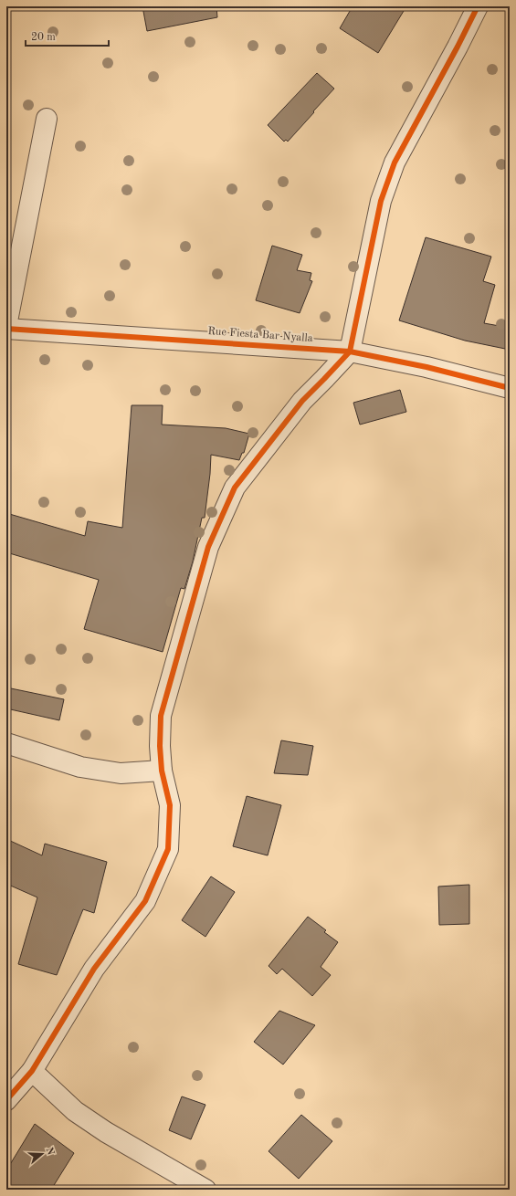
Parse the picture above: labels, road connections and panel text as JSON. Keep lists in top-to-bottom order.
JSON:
{
  "streets": {
    "street": ["Rue Fiesta Bar Nyalla"]
  },
  "scale_bar": "20 m",
  "north": "right"
}
